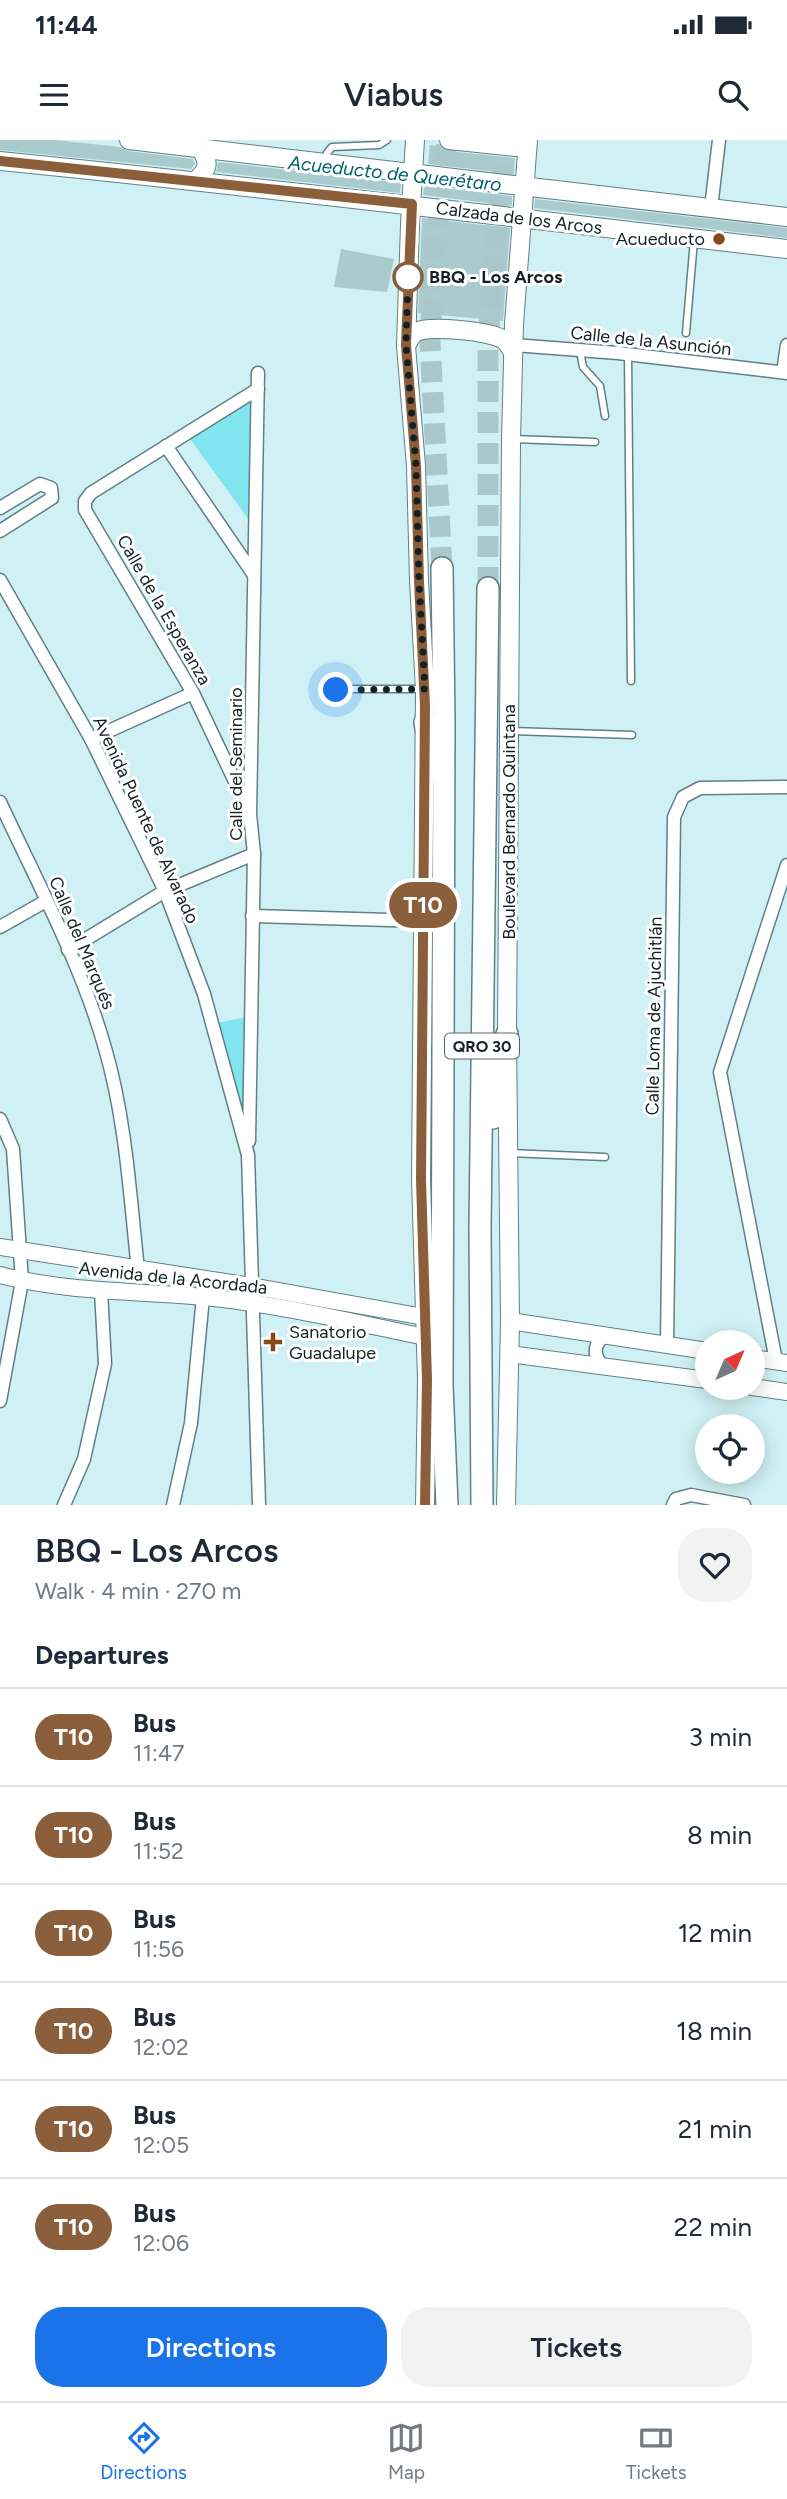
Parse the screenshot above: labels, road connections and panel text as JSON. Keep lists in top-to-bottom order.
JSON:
{
  "streets": {
    "highway": ["Boulevard Bernardo Quintana", "QRO 30"],
    "main road": ["Calzada de los Arcos"],
    "street": [
      "Calle de la Asunción",
      "Calle de la Esperanza",
      "Calle del Seminario",
      "Avenida Puente de Alvarado",
      "Calle del Marqués",
      "Calle Loma de Ajuchitlán",
      "Avenida de la Acordada"
    ]
  },
  "crossings": [
    ["Calzada de los Arcos", "Boulevard Bernardo Quintana"],
    ["Calle de la Asunción", "Boulevard Bernardo Quintana"],
    ["Calle de la Esperanza", "Calle del Seminario"],
    ["Calle del Seminario", "Avenida Puente de Alvarado"],
    ["Avenida Puente de Alvarado", "Avenida de la Acordada"],
    ["Calle del Marqués", "Avenida de la Acordada"]
  ],
  "water": ["Acueducto de Querétaro"],
  "places": {
    "other": ["Acueducto", "BBQ - Los Arcos"],
    "health": ["Sanatorio Guadalupe"]
  },
  "lines": ["bus line T10"],
  "north": "top right",
  "page": {
    "status": "11:44",
    "header": "Viabus",
    "on_map": "T10",
    "heading": [
      ["BBQ - Los Arcos", "Walk · 4 min · 270 m"],
      "Departures"
    ],
    "list": [
      {
        "mark": "T10",
        "name": "Bus",
        "note": "11:47",
        "value": "3 min"
      },
      {
        "mark": "T10",
        "name": "Bus",
        "note": "11:52",
        "value": "8 min"
      },
      {
        "mark": "T10",
        "name": "Bus",
        "note": "11:56",
        "value": "12 min"
      },
      {
        "mark": "T10",
        "name": "Bus",
        "note": "12:02",
        "value": "18 min"
      },
      {
        "mark": "T10",
        "name": "Bus",
        "note": "12:05",
        "value": "21 min"
      },
      {
        "mark": "T10",
        "name": "Bus",
        "note": "12:06",
        "value": "22 min"
      }
    ],
    "buttons": ["Directions", "Tickets"],
    "tabs": ["Directions", "Map", "Tickets"]
  }
}
